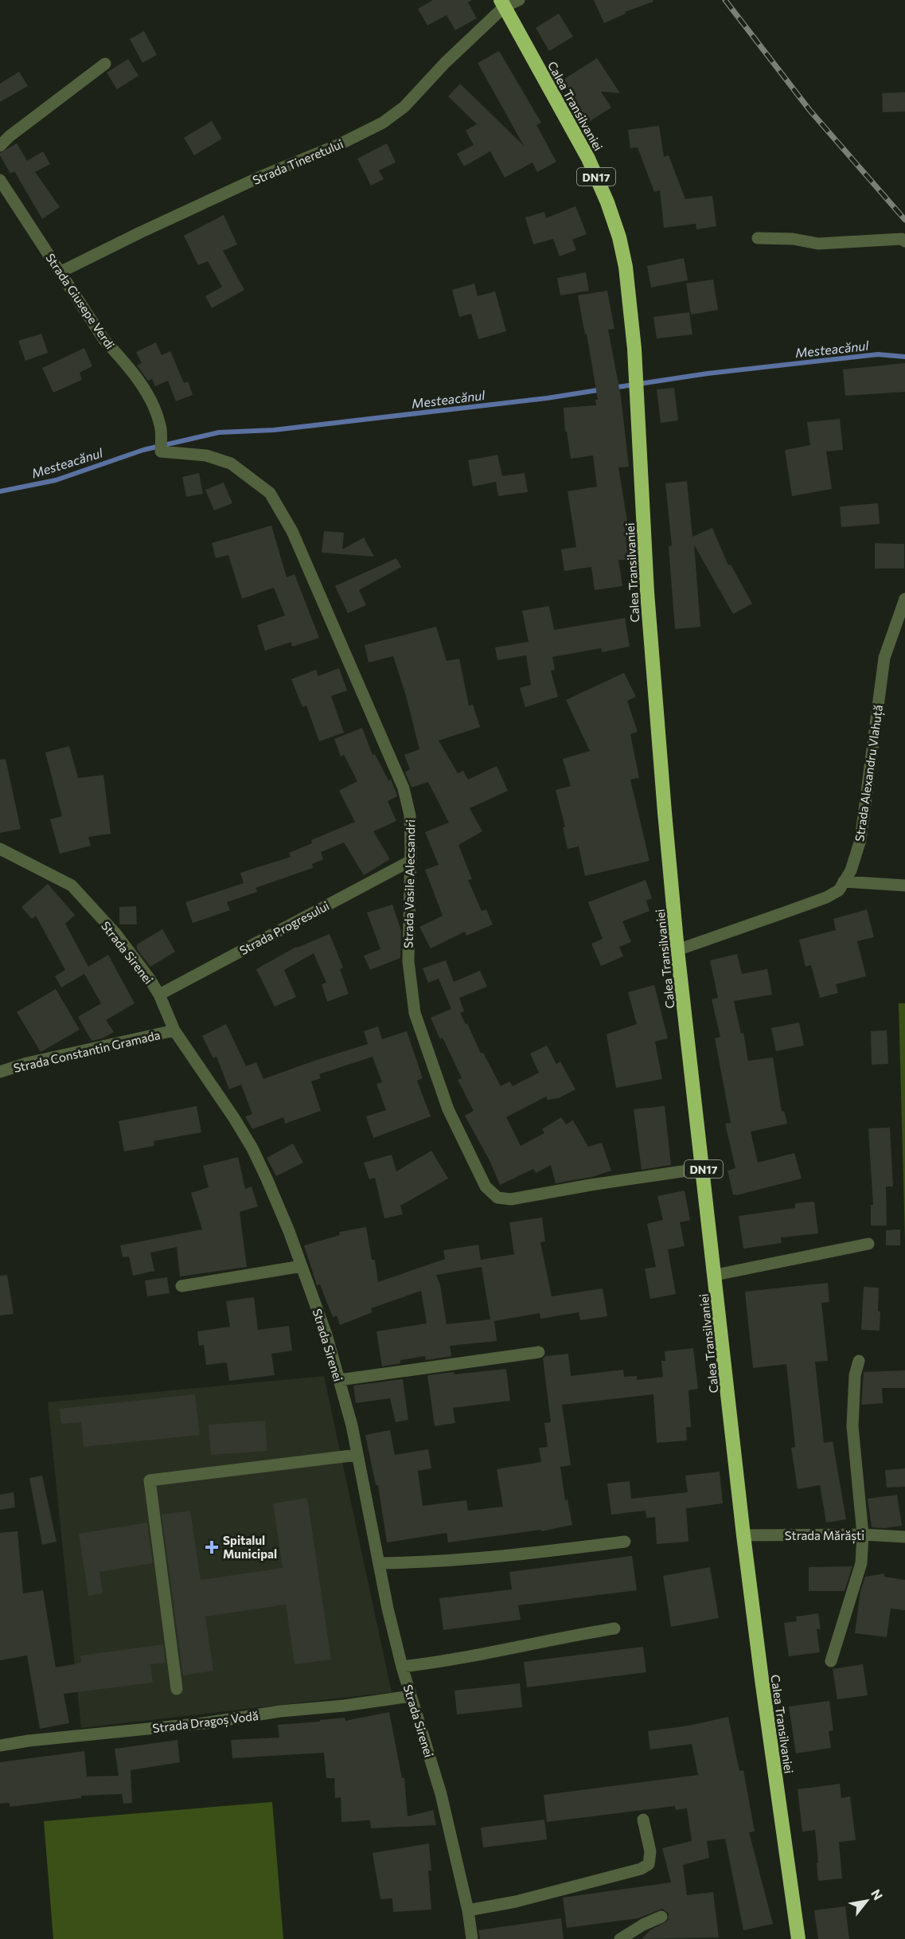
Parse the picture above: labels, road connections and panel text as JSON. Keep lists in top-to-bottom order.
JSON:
{
  "streets": {
    "highway": ["Calea Transilvaniei", "DN17"],
    "street": [
      "Strada Tineretului",
      "Strada Giusepe Verdi",
      "Strada Alexandru Vlahuță",
      "Strada Vasile Alecsandri",
      "Strada Progresului",
      "Strada Sirenei",
      "Strada Constantin Gramada",
      "Strada Mărăști",
      "Strada Dragoș Vodă"
    ]
  },
  "crossings": [
    ["Calea Transilvaniei", "Strada Tineretului"],
    ["Calea Transilvaniei", "Strada Alexandru Vlahuță"],
    ["Calea Transilvaniei", "Strada Vasile Alecsandri"],
    ["Calea Transilvaniei", "Strada Mărăști"],
    ["Strada Tineretului", "Strada Giusepe Verdi"],
    ["Strada Giusepe Verdi", "Strada Vasile Alecsandri"],
    ["Strada Vasile Alecsandri", "Strada Progresului"],
    ["Strada Progresului", "Strada Sirenei"],
    ["Strada Sirenei", "Strada Constantin Gramada"],
    ["Strada Sirenei", "Strada Dragoș Vodă"]
  ],
  "water": ["Mesteacănul"],
  "places": {
    "health": ["Spitalul Municipal"]
  },
  "north": "top right"
}
